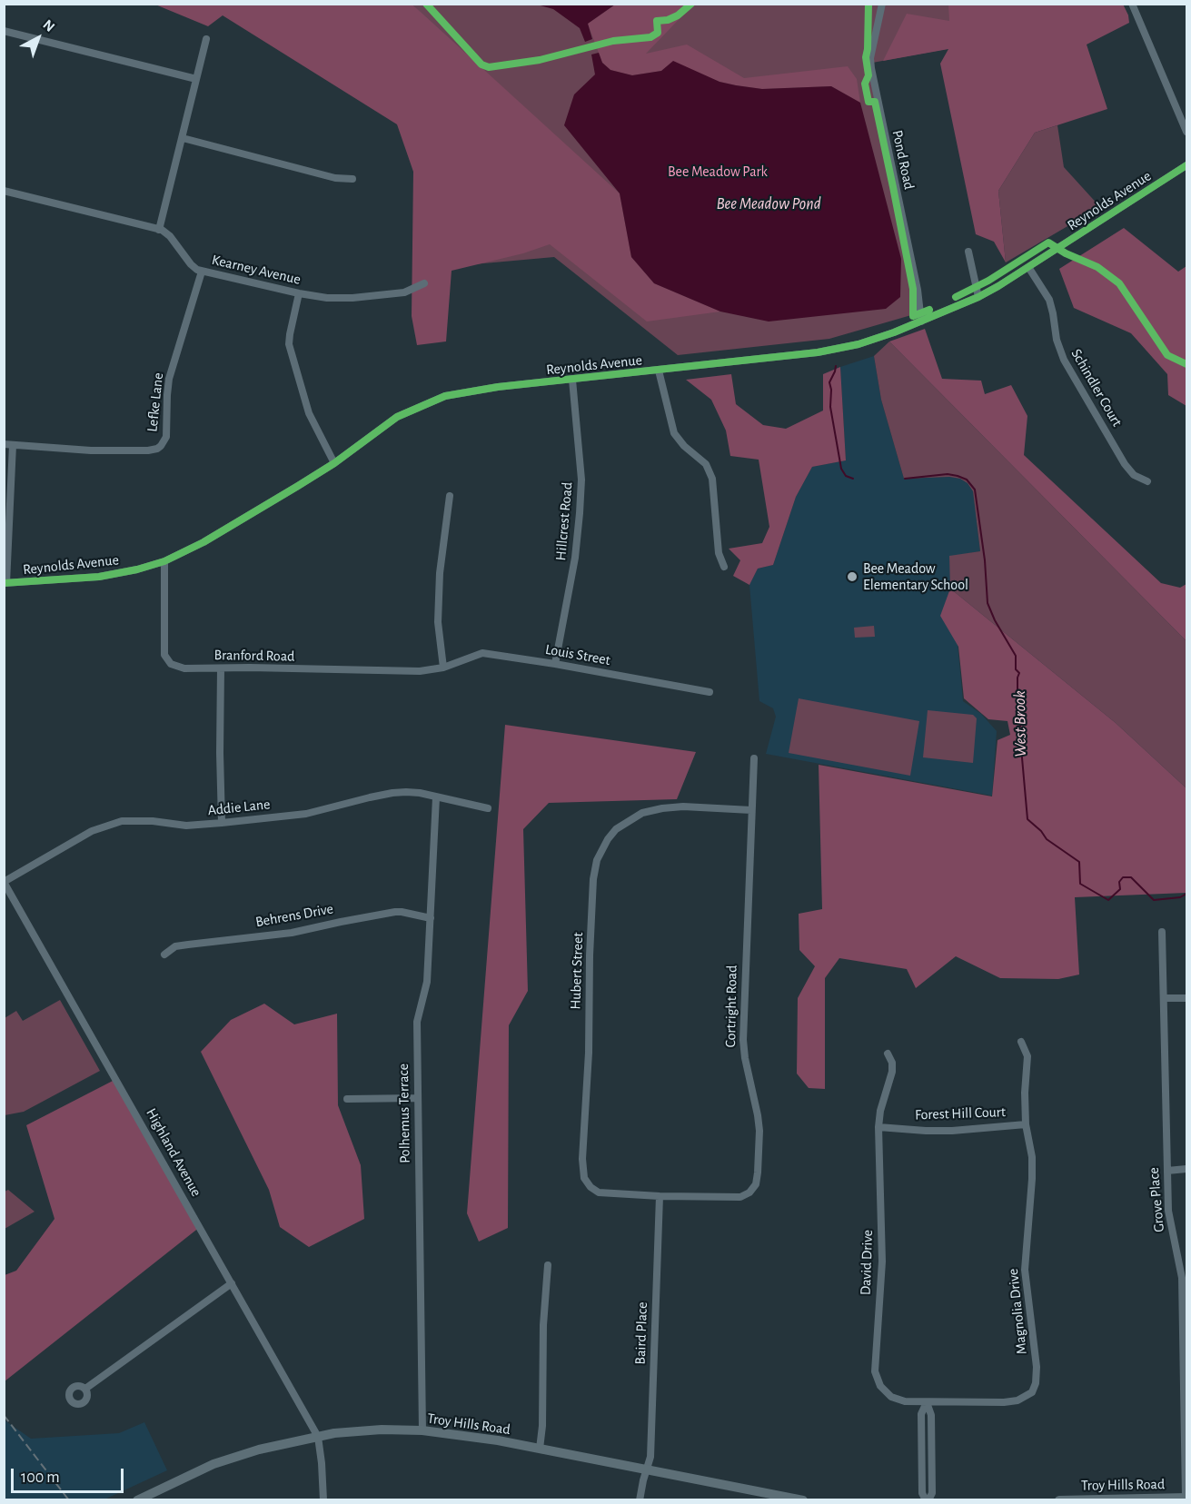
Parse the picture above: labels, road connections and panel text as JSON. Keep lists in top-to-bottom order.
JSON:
{
  "streets": {
    "main road": ["Troy Hills Road"],
    "street": [
      "Pond Road",
      "Reynolds Avenue",
      "Kearney Avenue",
      "Schindler Court",
      "Lefke Lane",
      "Hillcrest Road",
      "Louis Street",
      "Branford Road",
      "Addie Lane",
      "Behrens Drive",
      "Hubert Street",
      "Cortright Road",
      "Polhemus Terrace",
      "Forest Hill Court",
      "Highland Avenue",
      "Grove Place",
      "David Drive",
      "Magnolia Drive",
      "Baird Place"
    ]
  },
  "crossings": [
    ["Pond Road", "Reynolds Avenue"],
    ["Reynolds Avenue", "Schindler Court"],
    ["Reynolds Avenue", "Hillcrest Road"],
    ["Reynolds Avenue", "Branford Road"],
    ["Kearney Avenue", "Lefke Lane"],
    ["Hillcrest Road", "Louis Street"],
    ["Louis Street", "Branford Road"],
    ["Addie Lane", "Polhemus Terrace"],
    ["Addie Lane", "Highland Avenue"],
    ["Behrens Drive", "Polhemus Terrace"],
    ["Hubert Street", "Cortright Road"],
    ["Hubert Street", "Baird Place"],
    ["Cortright Road", "Baird Place"],
    ["Polhemus Terrace", "Troy Hills Road"],
    ["Forest Hill Court", "David Drive"],
    ["Forest Hill Court", "Magnolia Drive"],
    ["Highland Avenue", "Troy Hills Road"],
    ["Grove Place", "Troy Hills Road"],
    ["David Drive", "Magnolia Drive"],
    ["Baird Place", "Troy Hills Road"]
  ],
  "water": ["Bee Meadow Pond", "West Brook"],
  "parks": ["Bee Meadow Park"],
  "places": ["Bee Meadow Elementary School"],
  "scale_bar": "100 m",
  "north": "top right"
}
